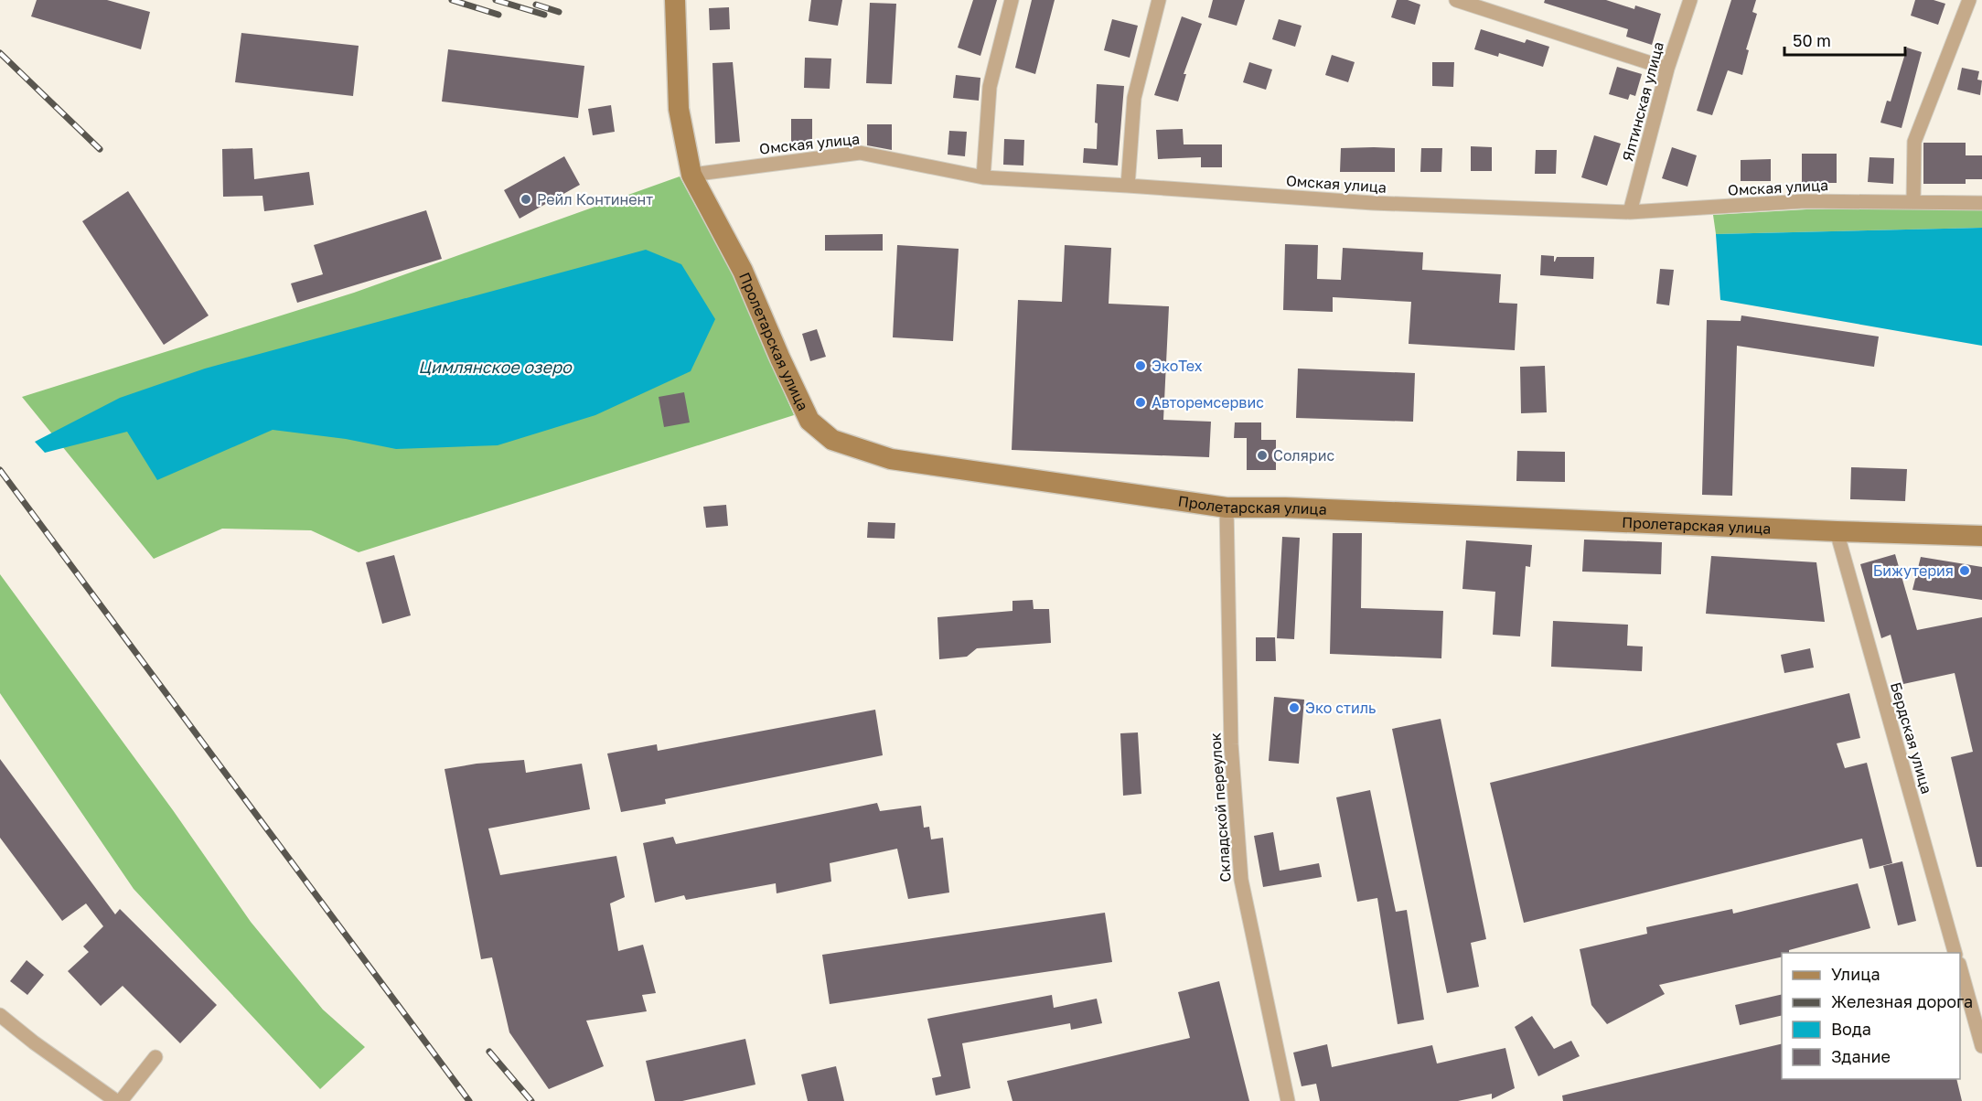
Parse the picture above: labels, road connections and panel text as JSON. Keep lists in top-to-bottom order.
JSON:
{
  "streets": {
    "street": [
      "Ялтинская улица",
      "Омская улица",
      "Пролетарская улица",
      "Бердская улица",
      "Складской переулок"
    ]
  },
  "crossings": [
    ["Ялтинская улица", "Омская улица"],
    ["Омская улица", "Пролетарская улица"],
    ["Пролетарская улица", "Бердская улица"],
    ["Пролетарская улица", "Складской переулок"]
  ],
  "water": ["Цимлянское озеро"],
  "places": [
    "Рейл Континент",
    "ЭкоТех",
    "Авторемсервис",
    "Солярис",
    "Бижутерия",
    "Эко стиль"
  ],
  "legend": [
    "Улица",
    "Железная дорога",
    "Вода",
    "Здание"
  ],
  "scale_bar": "50 m"
}
